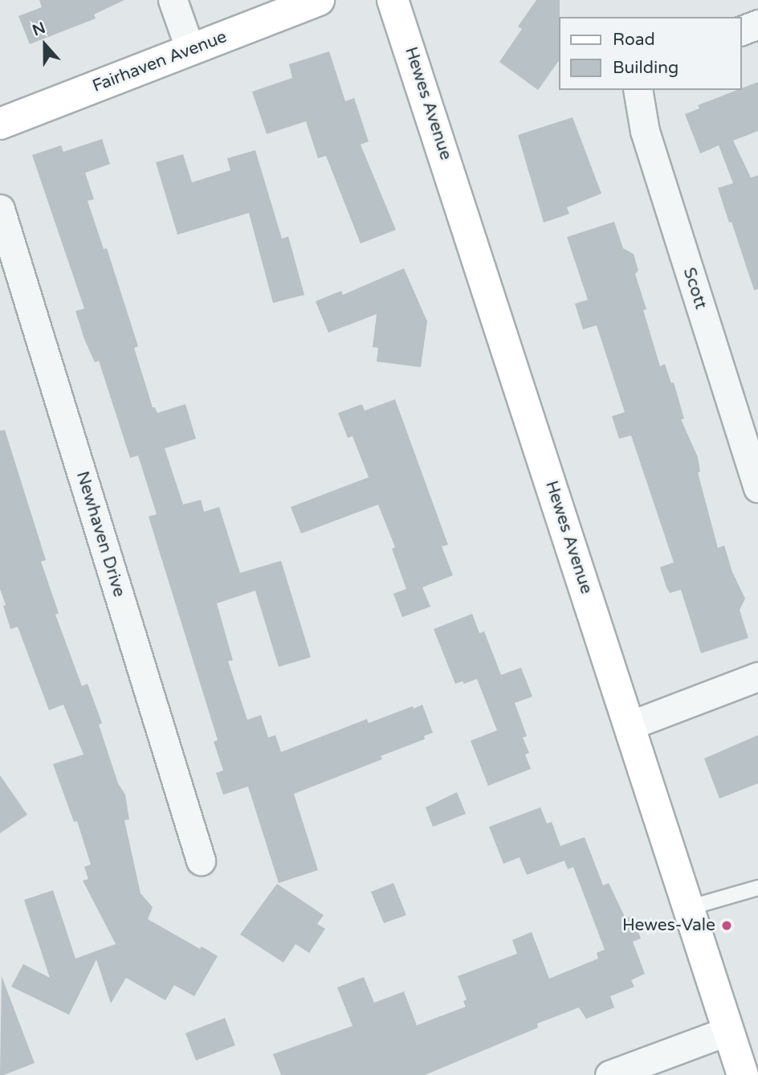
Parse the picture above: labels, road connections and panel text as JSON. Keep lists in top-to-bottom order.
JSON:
{
  "streets": {
    "street": [
      "Fairhaven Avenue",
      "Hewes Avenue",
      "Scott",
      "Newhaven Drive"
    ]
  },
  "places": ["Hewes-Vale"],
  "legend": ["Road", "Building"],
  "north": "top"
}
